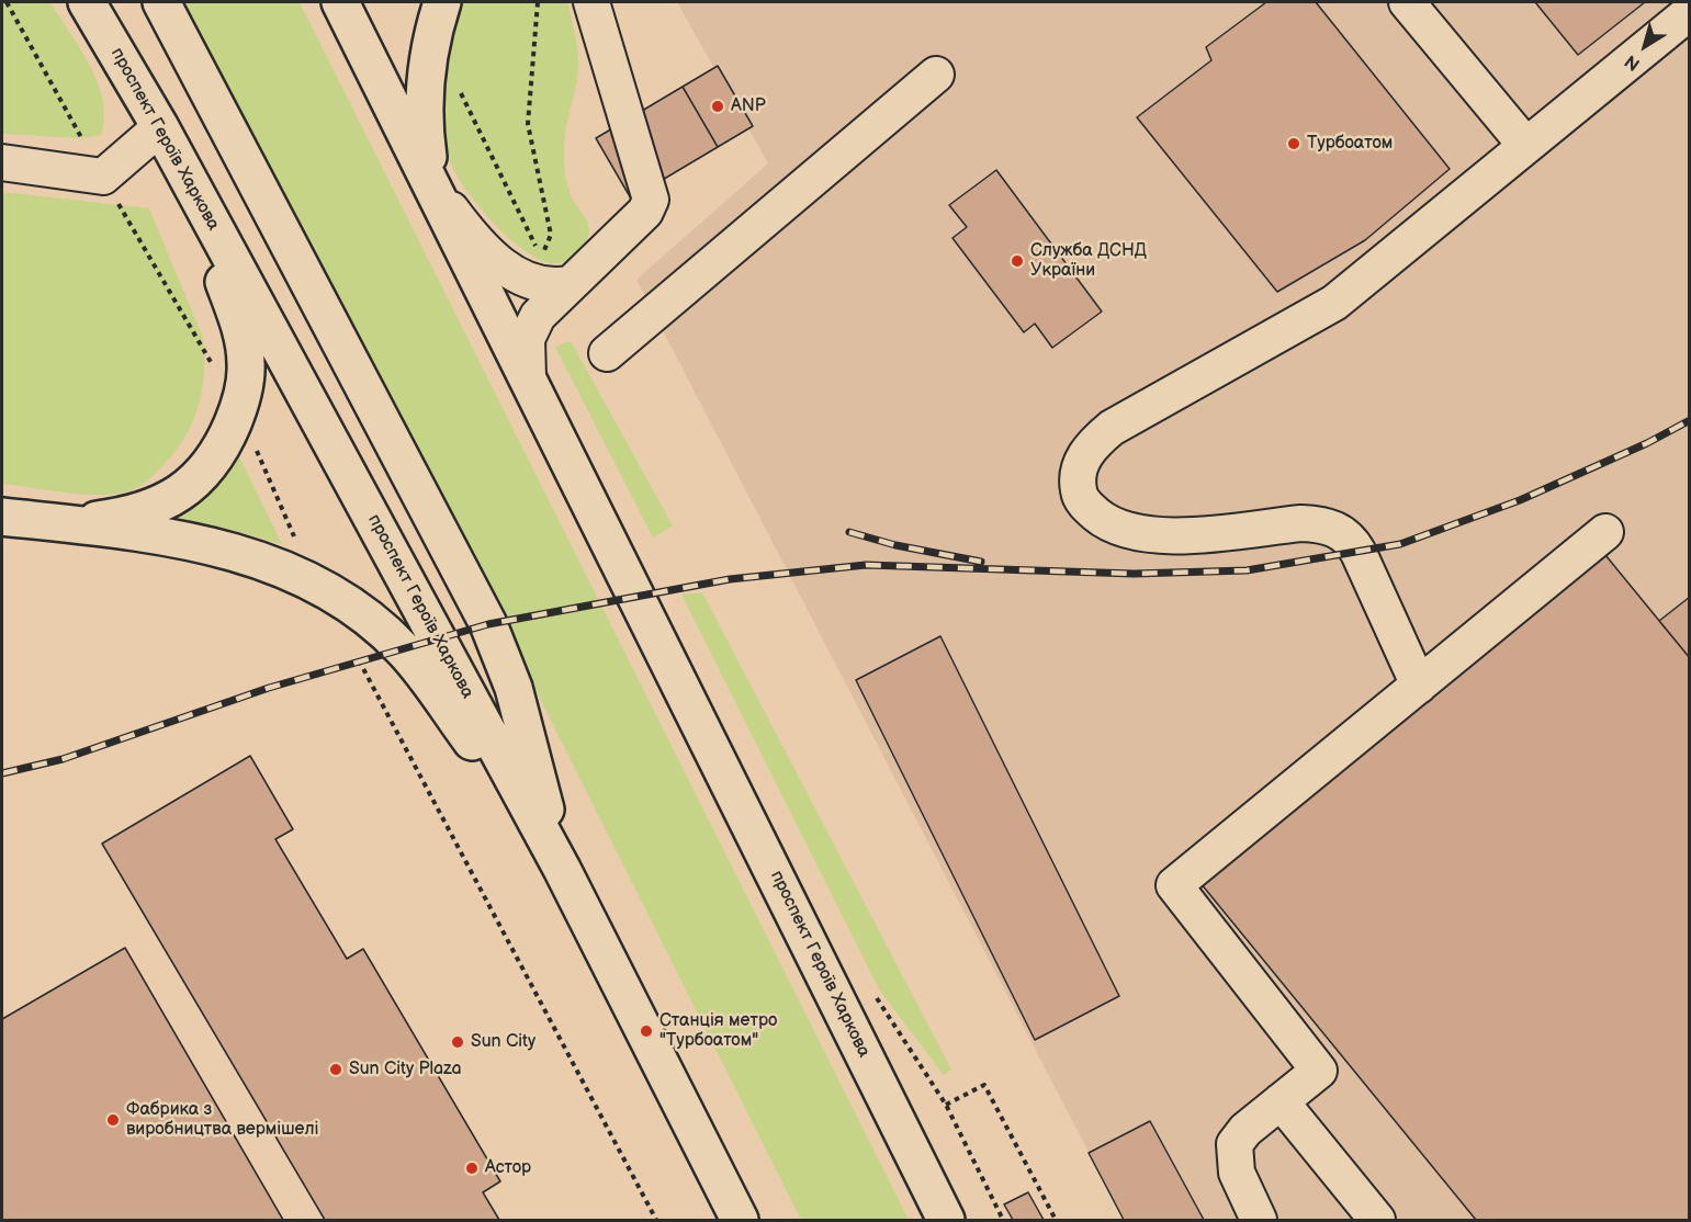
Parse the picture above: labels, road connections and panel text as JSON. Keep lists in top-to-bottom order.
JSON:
{
  "streets": {
    "main road": ["проспект Героїв Харкова"]
  },
  "places": [
    "ANP",
    "Турбоатом",
    "Служба ДСНД України",
    "Станція метро \"Турбоатом\"",
    "Sun City",
    "Sun City Plaza",
    "Фабрика з виробництва вермішелі",
    "Астор"
  ],
  "north": "bottom left"
}
